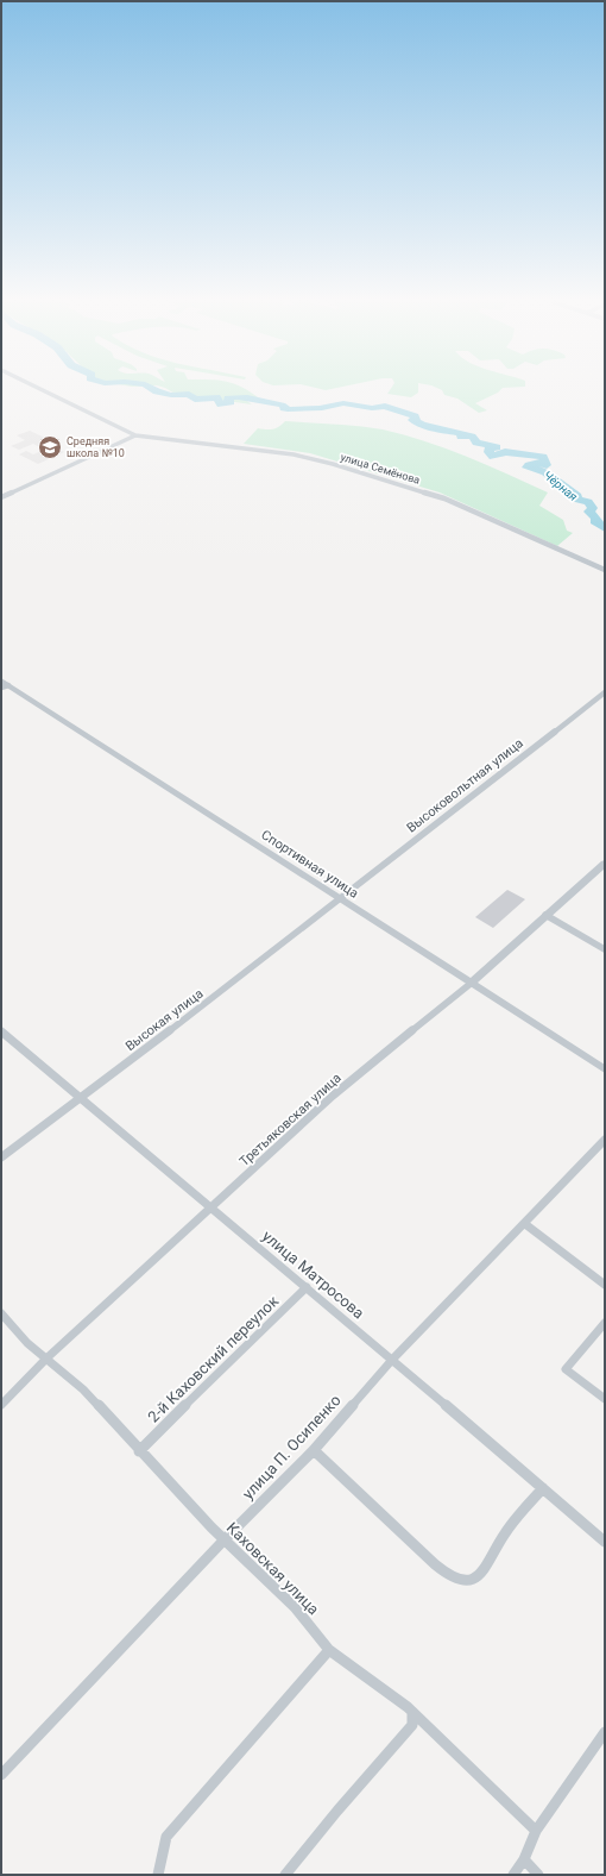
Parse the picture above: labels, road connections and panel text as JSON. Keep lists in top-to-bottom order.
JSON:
{
  "streets": {
    "street": [
      "улица Семёнова",
      "Высоковольтная улица",
      "Спортивная улица",
      "Высокая улица",
      "Третьяковская улица",
      "улица Матросова",
      "2-й Каховский переулок",
      "улица П. Осипенко",
      "Каховская улица"
    ]
  },
  "crossings": [
    ["Высоковольтная улица", "Спортивная улица"],
    ["Высоковольтная улица", "Высокая улица"],
    ["Спортивная улица", "Высокая улица"],
    ["Спортивная улица", "Третьяковская улица"],
    ["Высокая улица", "улица Матросова"],
    ["Третьяковская улица", "улица Матросова"],
    ["Третьяковская улица", "Каховская улица"],
    ["улица Матросова", "2-й Каховский переулок"],
    ["улица Матросова", "улица П. Осипенко"],
    ["2-й Каховский переулок", "Каховская улица"],
    ["улица П. Осипенко", "Каховская улица"]
  ],
  "water": ["Чёрная"],
  "places": {
    "school or university": ["Средняя школа №10"]
  }
}
